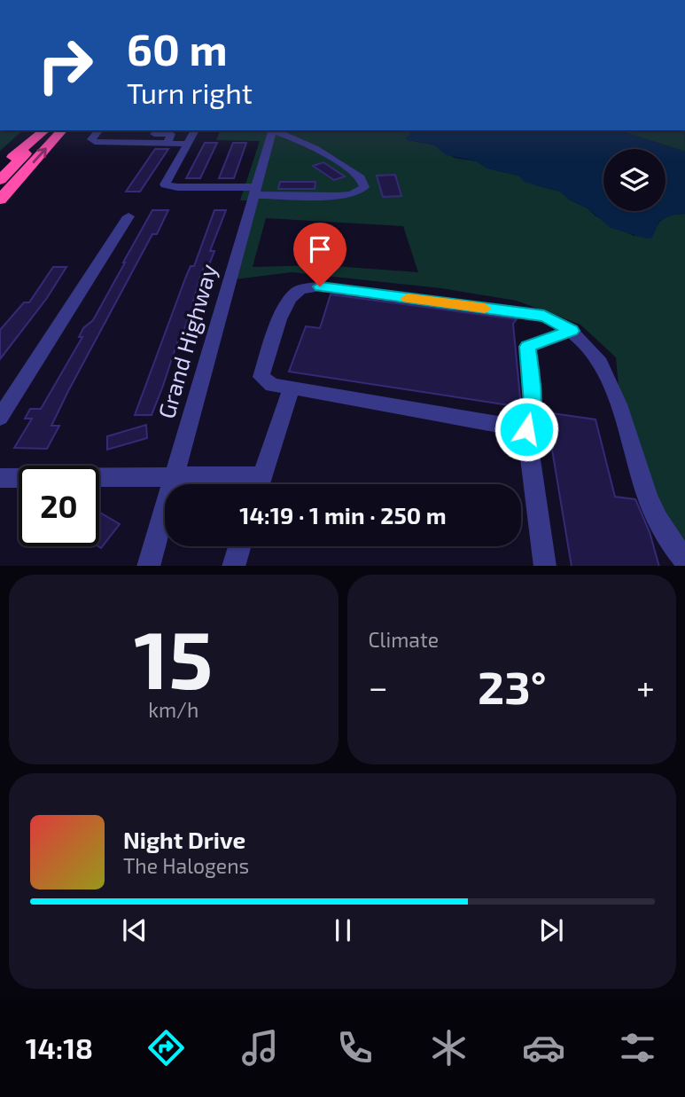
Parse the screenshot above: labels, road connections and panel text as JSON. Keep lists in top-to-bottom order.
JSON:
{
  "streets": {
    "street": ["Grand Highway"]
  },
  "page": {
    "turn": ["60 m", "Turn right"],
    "limit": "20",
    "trip": "14:19 · 1 min · 250 m",
    "tile": [
      ["15", "km/h"],
      "Climate"
    ],
    "heat": ["−", "23°", "+"],
    "song": ["Night Drive", "The Halogens"],
    "tabs": "14:18"
  }
}
